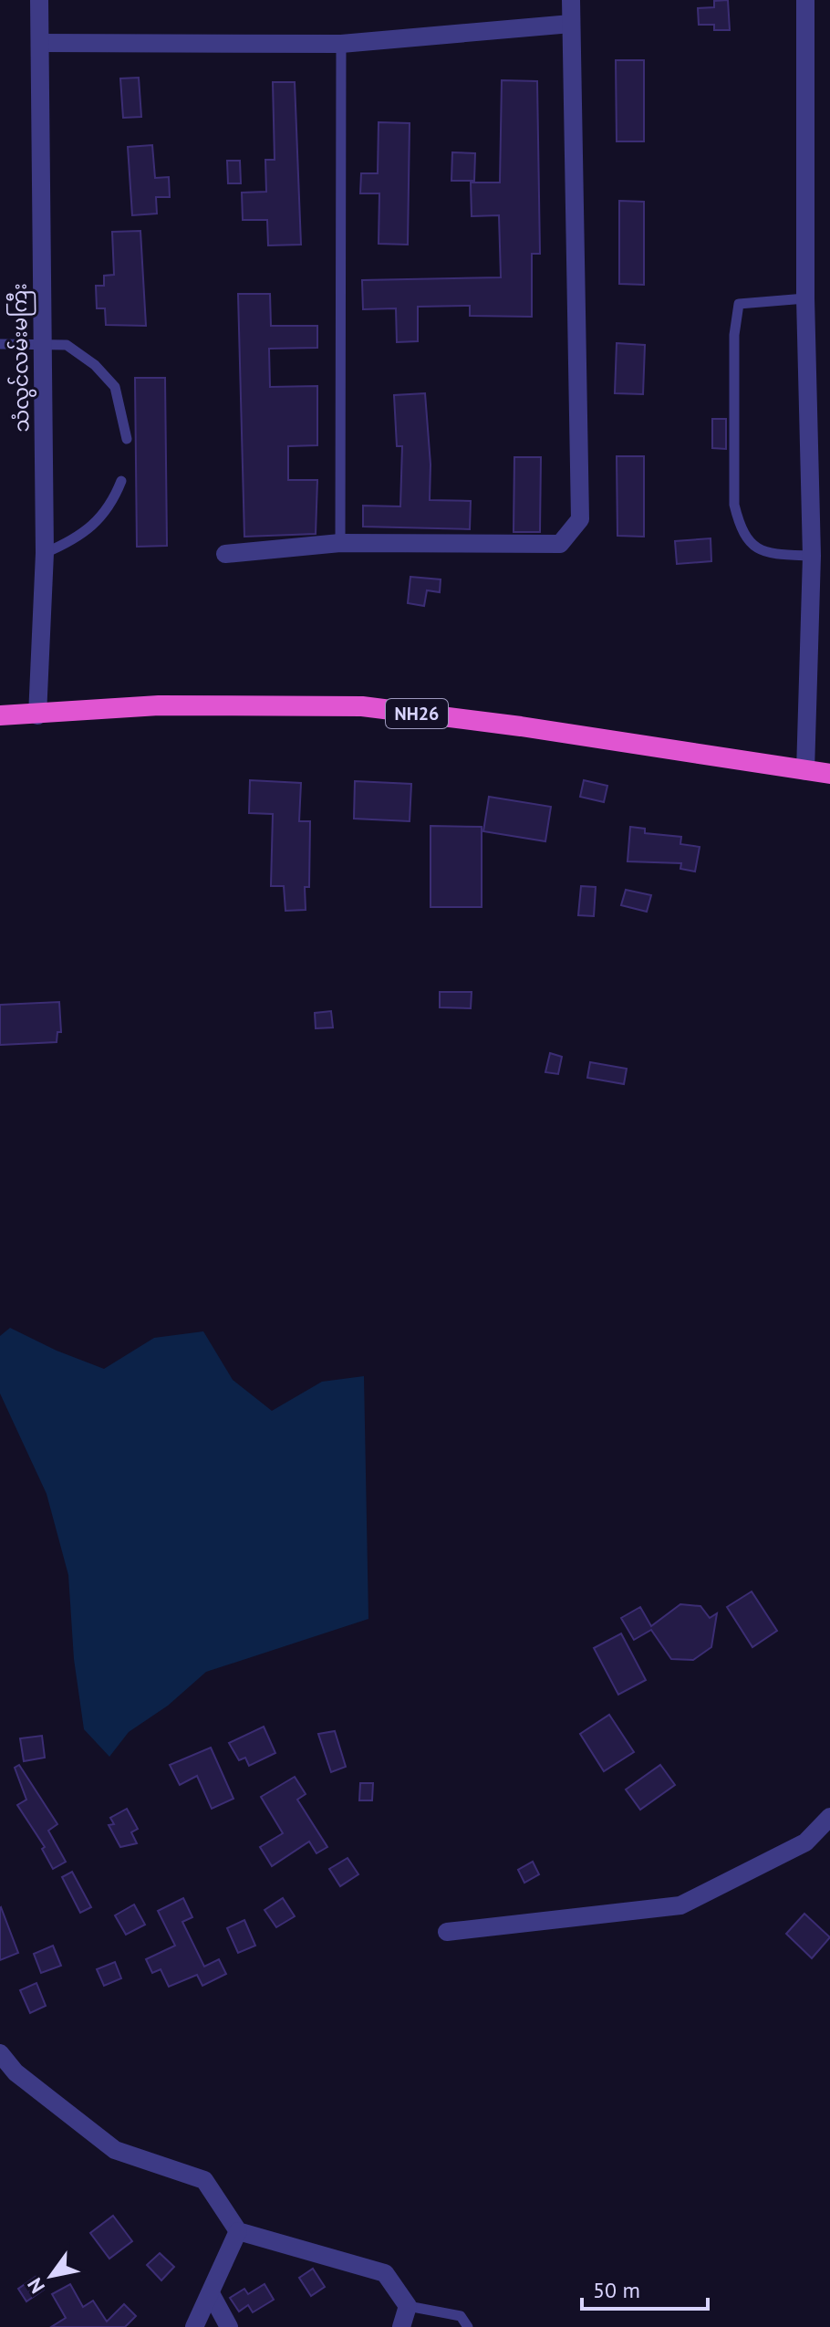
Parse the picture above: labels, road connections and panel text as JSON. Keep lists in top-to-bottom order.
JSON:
{
  "streets": {
    "highway": ["NH26"],
    "street": ["သံလွင်လမ်းမကြီး"]
  },
  "crossings": [
    ["သံလွင်လမ်းမကြီး", "NH26"]
  ],
  "scale_bar": "50 m",
  "north": "bottom left"
}
